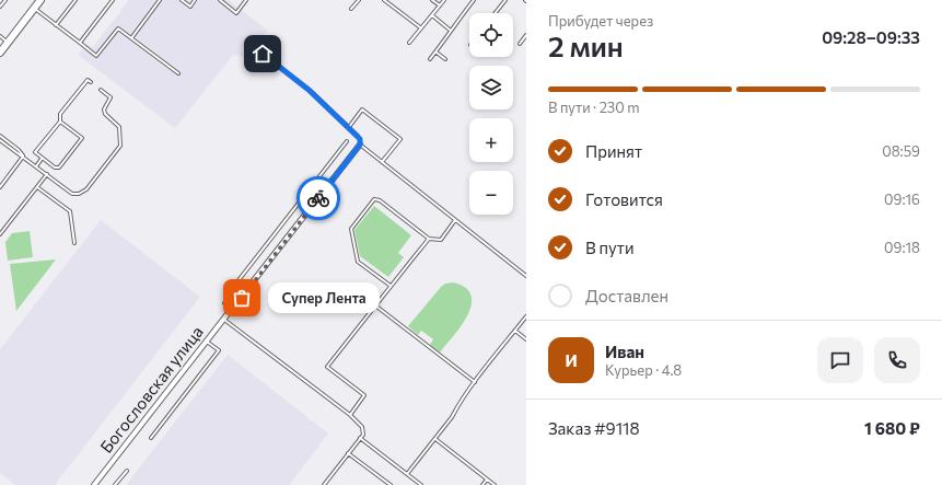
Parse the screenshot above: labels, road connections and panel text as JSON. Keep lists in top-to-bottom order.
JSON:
{
  "streets": {
    "street": ["Богословская улица"]
  },
  "places": ["Супер Лента"],
  "page": {
    "heading": ["2 мин", "Прибудет через", "09:28–09:33"],
    "panel": [
      "Иван",
      "Курьер · 4.8",
      "Заказ #9118",
      "1 680 ₽"
    ],
    "map_buttons": ["+", "−"],
    "bar": "В пути · 230 m",
    "list": [
      ["Принят", "08:59"],
      ["Готовится", "09:16"],
      ["В пути", "09:18"],
      "Доставлен"
    ],
    "bubble": "Супер Лента",
    "round": "И"
  }
}
